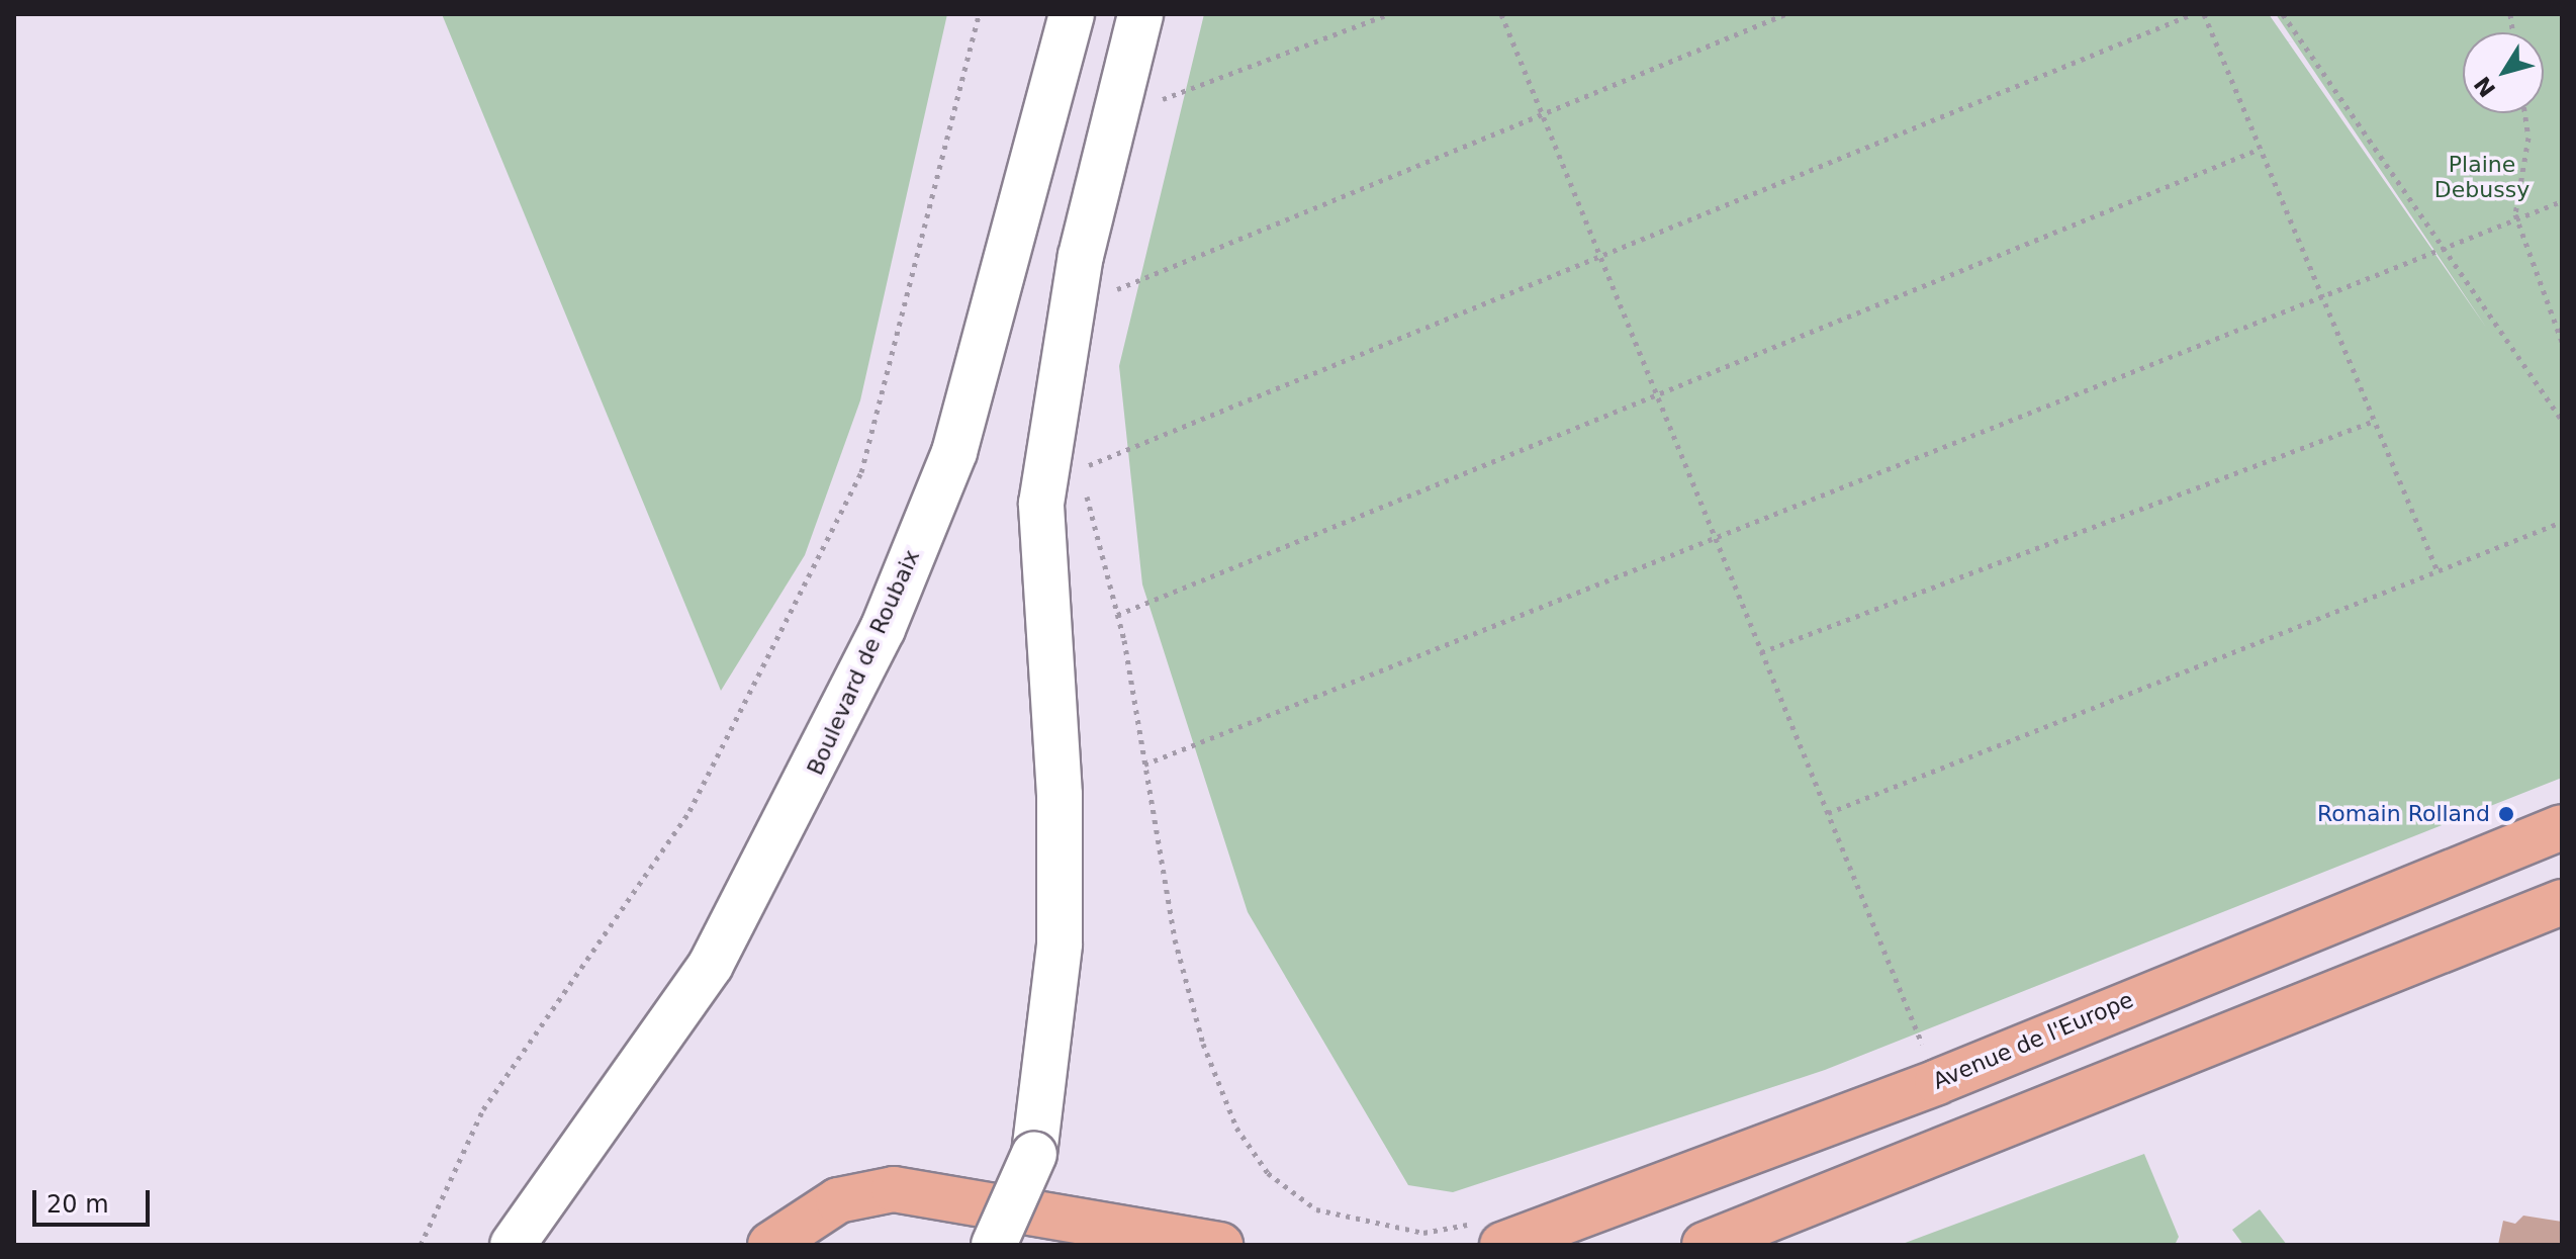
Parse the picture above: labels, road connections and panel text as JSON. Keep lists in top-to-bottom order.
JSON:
{
  "streets": {
    "main road": ["Boulevard de Roubaix", "Avenue de l'Europe"]
  },
  "parks": ["Plaine Debussy"],
  "places": ["Romain Rolland"],
  "scale_bar": "20 m",
  "north": "bottom left"
}
